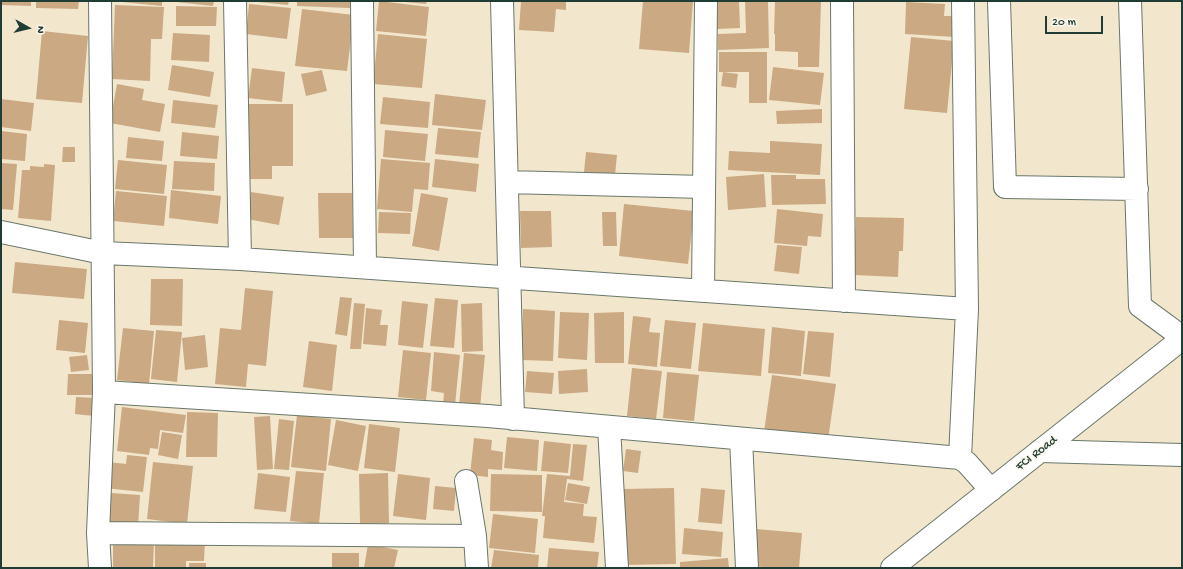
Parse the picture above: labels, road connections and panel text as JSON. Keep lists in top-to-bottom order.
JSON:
{
  "streets": {
    "street": ["FCI Road"]
  },
  "scale_bar": "20 m",
  "north": "right"
}
